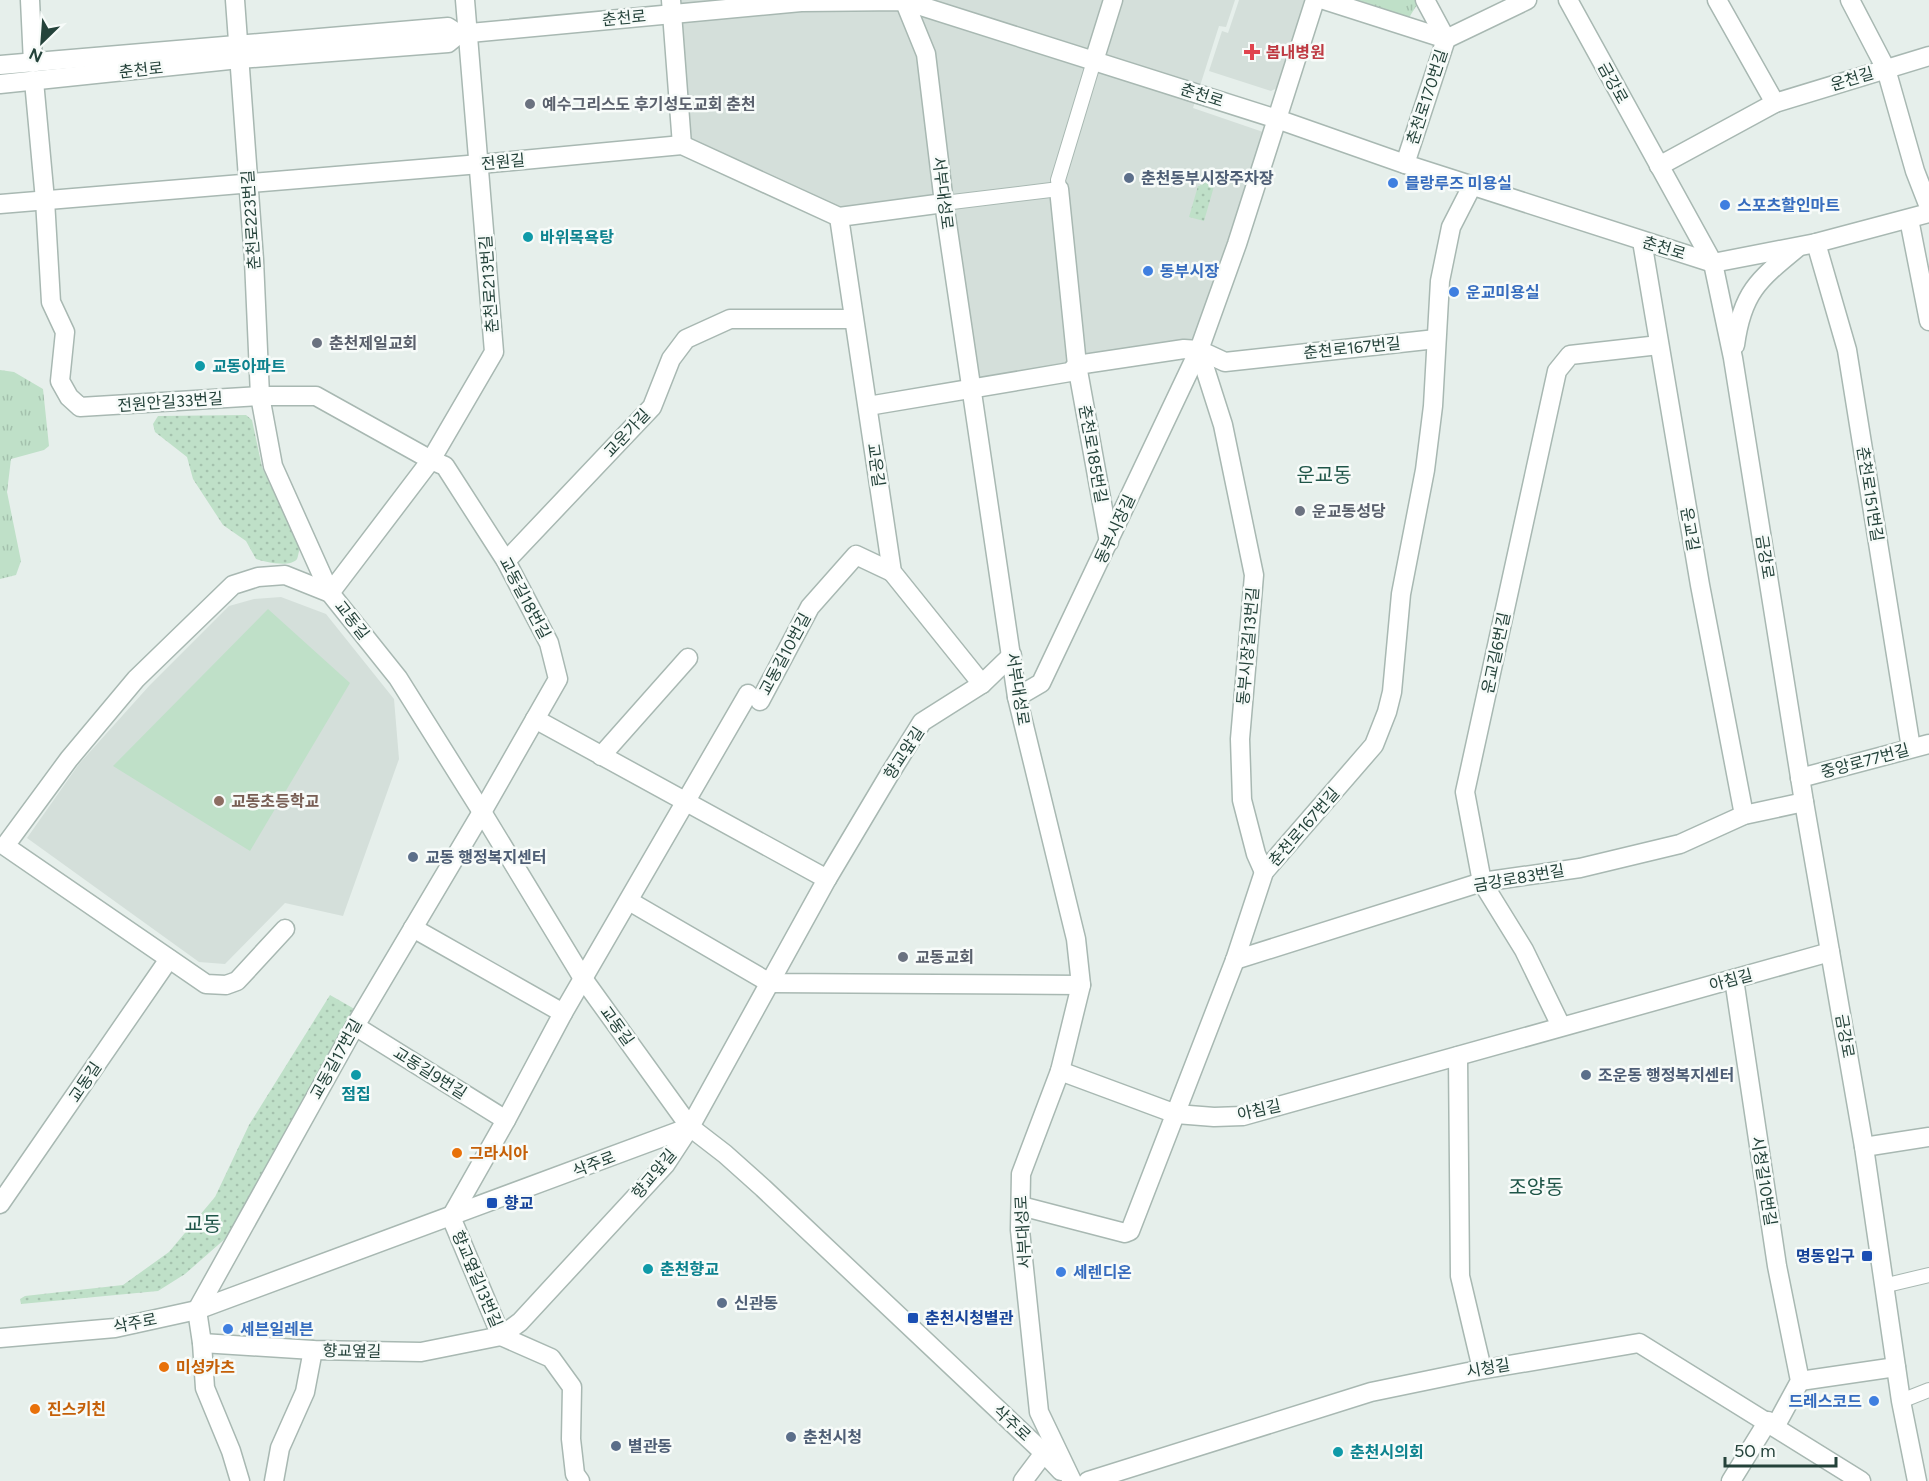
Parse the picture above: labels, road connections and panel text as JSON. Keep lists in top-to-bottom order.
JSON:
{
  "streets": {
    "street": [
      "춘천로",
      "운천길",
      "금강로",
      "춘천로170번길",
      "전원길",
      "서부대성로",
      "춘천로223번길",
      "춘천로213번길",
      "춘천로167번길",
      "전원안길33번길",
      "교운가길",
      "춘천로185번길",
      "교운길",
      "춘천로151번길",
      "동부시장길",
      "운교길",
      "교동길18번길",
      "교동길",
      "동부시장길13번길",
      "운교길6번길",
      "교동길10번길",
      "향교앞길",
      "중앙로77번길",
      "금강로83번길",
      "아침길",
      "교동길17번길",
      "교동길9번길",
      "삭주로",
      "시청길10번길",
      "향교옆길13번길",
      "향교옆길",
      "시청길"
    ]
  },
  "crossings": [
    ["춘천로", "금강로"],
    ["춘천로", "춘천로170번길"],
    ["춘천로", "서부대성로"],
    ["춘천로", "춘천로223번길"],
    ["춘천로", "춘천로213번길"],
    ["춘천로", "춘천로167번길"],
    ["춘천로", "춘천로185번길"],
    ["춘천로", "춘천로151번길"],
    ["춘천로", "동부시장길"],
    ["춘천로", "운교길"],
    ["운천길", "금강로"],
    ["금강로", "중앙로77번길"],
    ["금강로", "금강로83번길"],
    ["금강로", "아침길"],
    ["전원길", "춘천로223번길"],
    ["전원길", "춘천로213번길"],
    ["전원길", "전원안길33번길"],
    ["서부대성로", "춘천로167번길"],
    ["서부대성로", "동부시장길"],
    ["서부대성로", "향교앞길"],
    ["서부대성로", "아침길"],
    ["서부대성로", "삭주로"],
    ["춘천로223번길", "춘천로213번길"],
    ["춘천로223번길", "전원안길33번길"],
    ["춘천로223번길", "교동길"],
    ["춘천로213번길", "교동길18번길"],
    ["춘천로213번길", "교동길"],
    ["춘천로167번길", "동부시장길"],
    ["춘천로167번길", "동부시장길13번길"],
    ["춘천로167번길", "금강로83번길"],
    ["춘천로167번길", "아침길"],
    ["교운가길", "교운길"],
    ["교운가길", "교동길18번길"],
    ["춘천로185번길", "동부시장길"],
    ["교운길", "교동길10번길"],
    ["춘천로151번길", "중앙로77번길"],
    ["동부시장길", "동부시장길13번길"],
    ["운교길", "운교길6번길"],
    ["운교길", "금강로83번길"],
    ["교동길18번길", "교동길"],
    ["교동길18번길", "교동길17번길"],
    ["교동길", "교동길10번길"],
    ["교동길", "향교앞길"],
    ["교동길", "교동길17번길"],
    ["교동길", "삭주로"],
    ["운교길6번길", "금강로83번길"],
    ["운교길6번길", "아침길"],
    ["향교앞길", "삭주로"],
    ["향교앞길", "향교옆길13번길"],
    ["향교앞길", "향교옆길"],
    ["아침길", "시청길10번길"],
    ["교동길17번길", "교동길9번길"],
    ["교동길17번길", "삭주로"],
    ["삭주로", "향교옆길13번길"],
    ["향교옆길13번길", "향교옆길"]
  ],
  "districts": ["운교동", "조양동", "교동"],
  "places": {
    "health": ["봄내병원"],
    "other": [
      "예수그리스도 후기성도교회 춘천",
      "춘천동부시장주차장",
      "믈랑루즈 미용실",
      "스포츠할인마트",
      "바위목욕탕",
      "동부시장",
      "운교미용실",
      "춘천제일교회",
      "교동아파트",
      "운교동성당",
      "교동초등학교",
      "교동 행정복지센터",
      "교동교회",
      "점집",
      "조운동 행정복지센터",
      "그라시아",
      "춘천향교",
      "세렌디온",
      "신관동",
      "세븐일레븐",
      "미성카츠",
      "드레스코드",
      "진스키친",
      "춘천시청",
      "별관동",
      "춘천시의회"
    ],
    "transit": ["향교", "명동입구", "춘천시청별관"]
  },
  "scale_bar": "50 m",
  "north": "bottom left"
}
